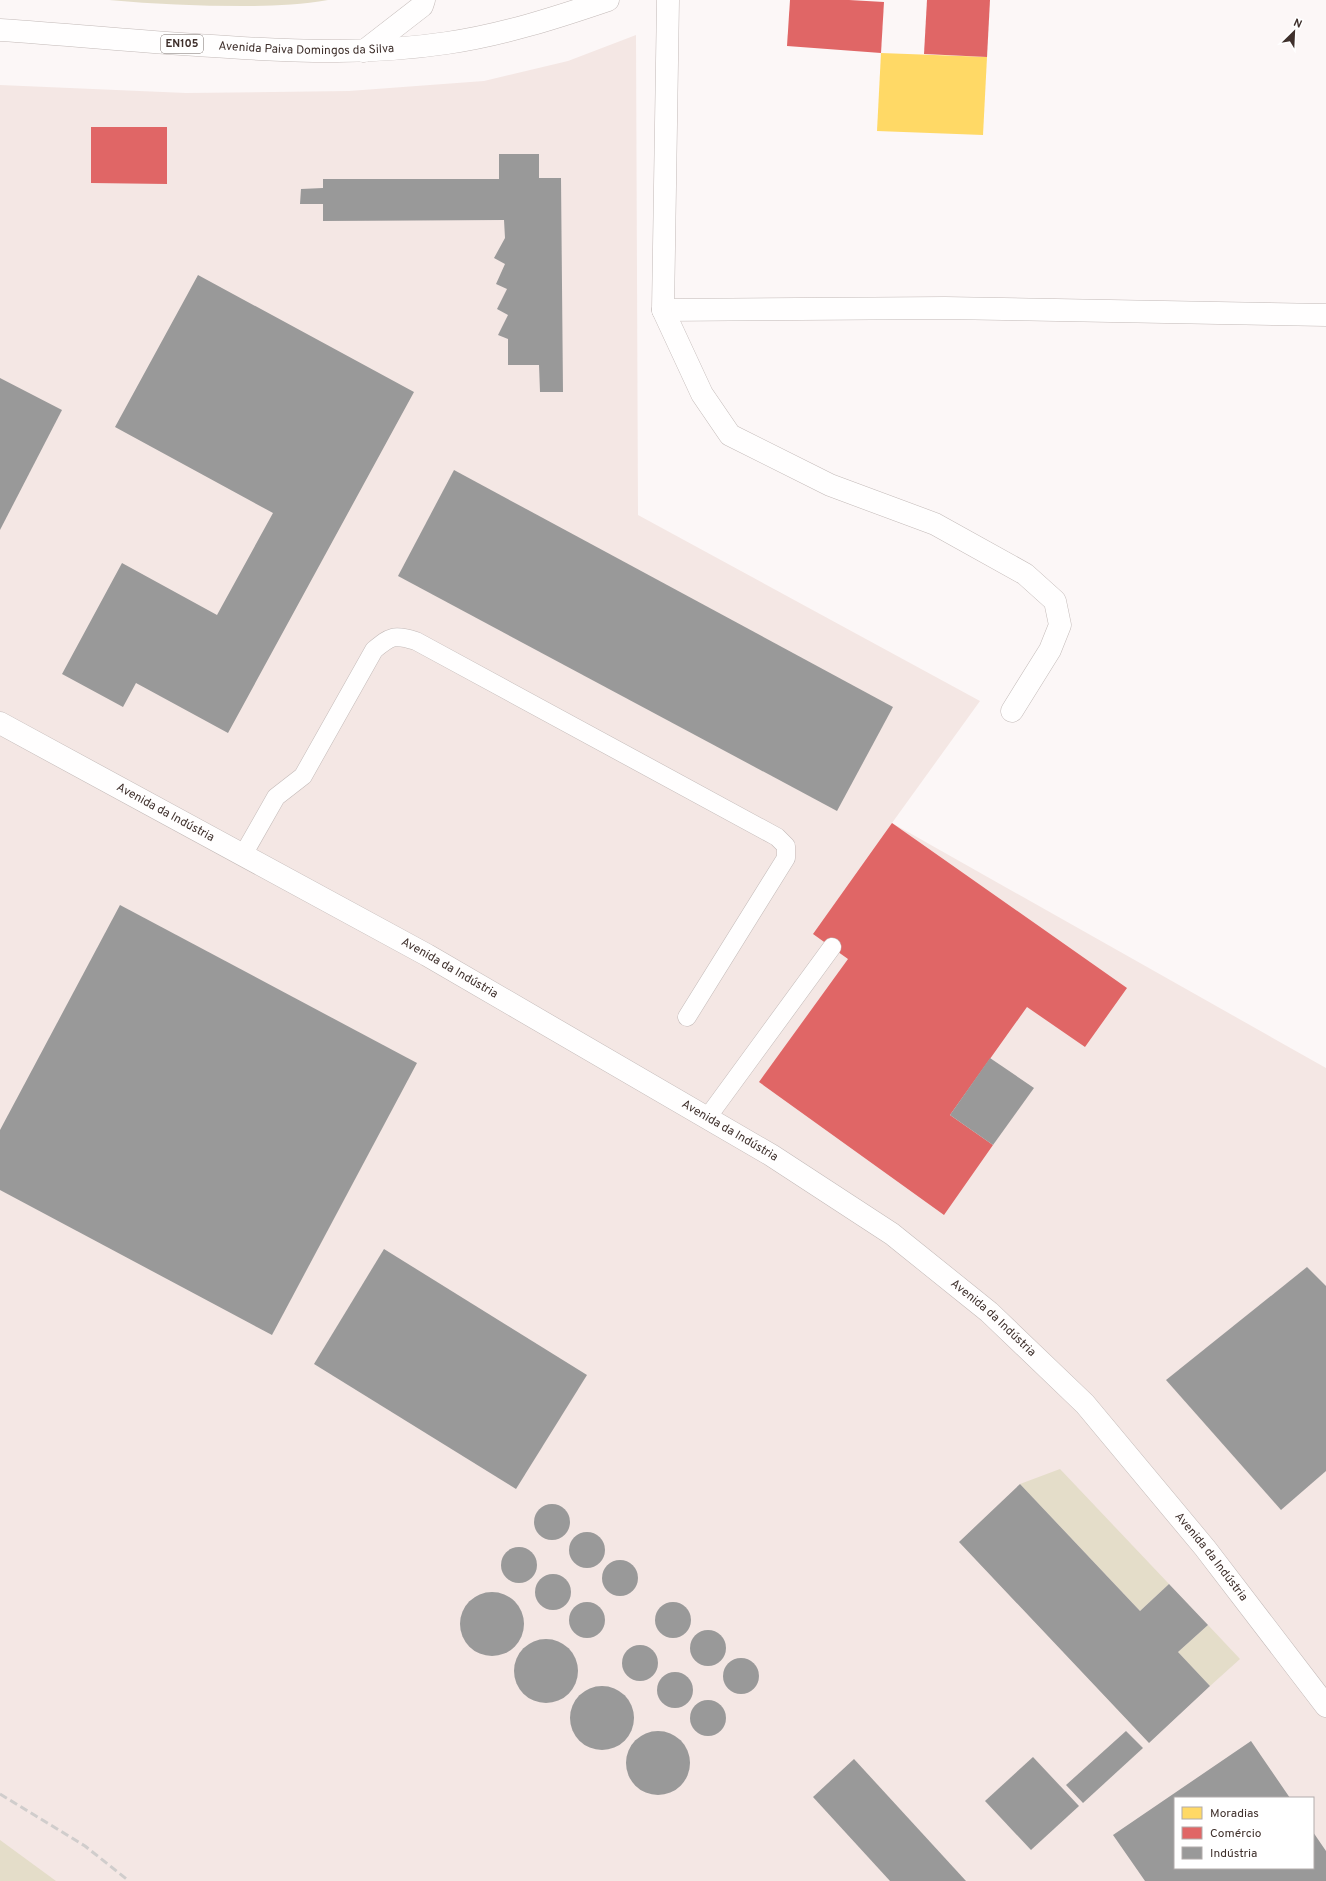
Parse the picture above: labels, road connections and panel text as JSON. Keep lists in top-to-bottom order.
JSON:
{
  "streets": {
    "street": ["EN105", "Avenida Paiva Domingos da Silva", "Avenida da Indústria"]
  },
  "legend": ["Moradias", "Comércio", "Indústria"],
  "north": "top right"
}
